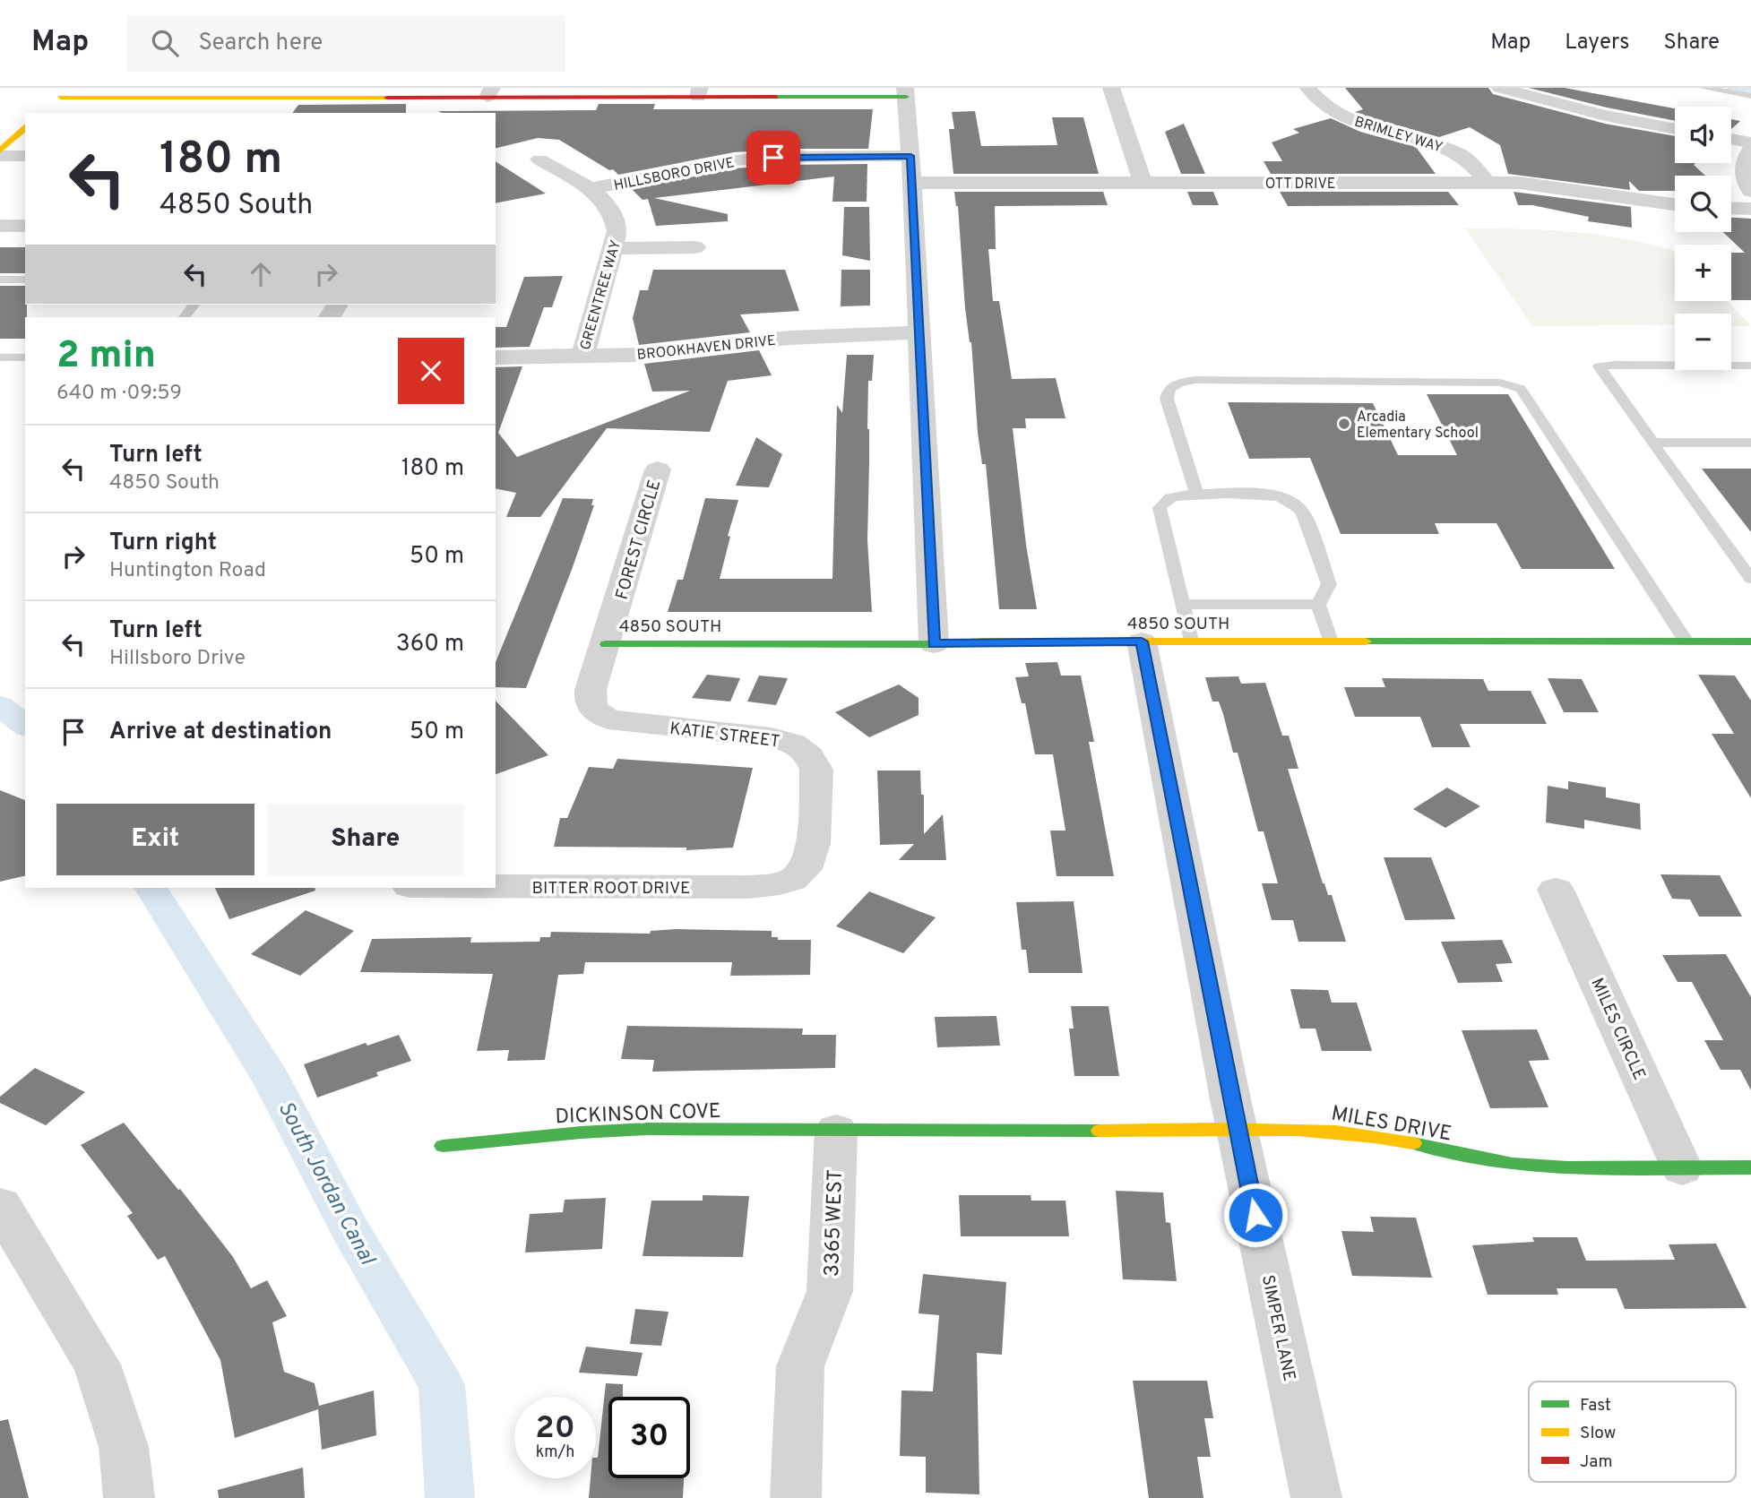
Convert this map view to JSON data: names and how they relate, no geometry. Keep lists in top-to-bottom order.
{
  "streets": {
    "street": [
      "BRIMLEY WAY",
      "HILLSBORO DRIVE",
      "OTT DRIVE",
      "GREENTREE WAY",
      "BROOKHAVEN DRIVE",
      "FOREST CIRCLE",
      "4850 SOUTH",
      "KATIE STREET",
      "BITTER ROOT DRIVE",
      "MILES CIRCLE",
      "DICKINSON COVE",
      "MILES DRIVE",
      "3365 WEST",
      "SIMPER LANE"
    ]
  },
  "crossings": [
    ["BRIMLEY WAY", "OTT DRIVE"],
    ["HILLSBORO DRIVE", "GREENTREE WAY"],
    ["GREENTREE WAY", "BROOKHAVEN DRIVE"],
    ["FOREST CIRCLE", "4850 SOUTH"],
    ["FOREST CIRCLE", "KATIE STREET"],
    ["4850 SOUTH", "KATIE STREET"],
    ["4850 SOUTH", "SIMPER LANE"],
    ["KATIE STREET", "BITTER ROOT DRIVE"],
    ["MILES CIRCLE", "MILES DRIVE"],
    ["DICKINSON COVE", "MILES DRIVE"],
    ["DICKINSON COVE", "3365 WEST"],
    ["MILES DRIVE", "3365 WEST"],
    ["MILES DRIVE", "SIMPER LANE"]
  ],
  "water": ["South Jordan Canal"],
  "places": ["Arcadia Elementary School"],
  "legend": ["Fast", "Slow", "Jam"],
  "page": {
    "header": "Map",
    "search": "Search here",
    "nav": ["Map", "Layers", "Share"],
    "map_buttons": ["+", "−"],
    "turn": ["180 m", "4850 South"],
    "heading": ["2 min", "640 m · 09:59"],
    "list": [
      {
        "name": "Turn left",
        "note": "4850 South",
        "value": "180 m"
      },
      {
        "name": "Turn right",
        "note": "Huntington Road",
        "value": "50 m"
      },
      {
        "name": "Turn left",
        "note": "Hillsboro Drive",
        "value": "360 m"
      },
      {
        "name": "Arrive at destination",
        "value": "50 m"
      }
    ],
    "buttons": ["Exit", "Share"],
    "speed": "20 km/h",
    "limit": "30"
  }
}
